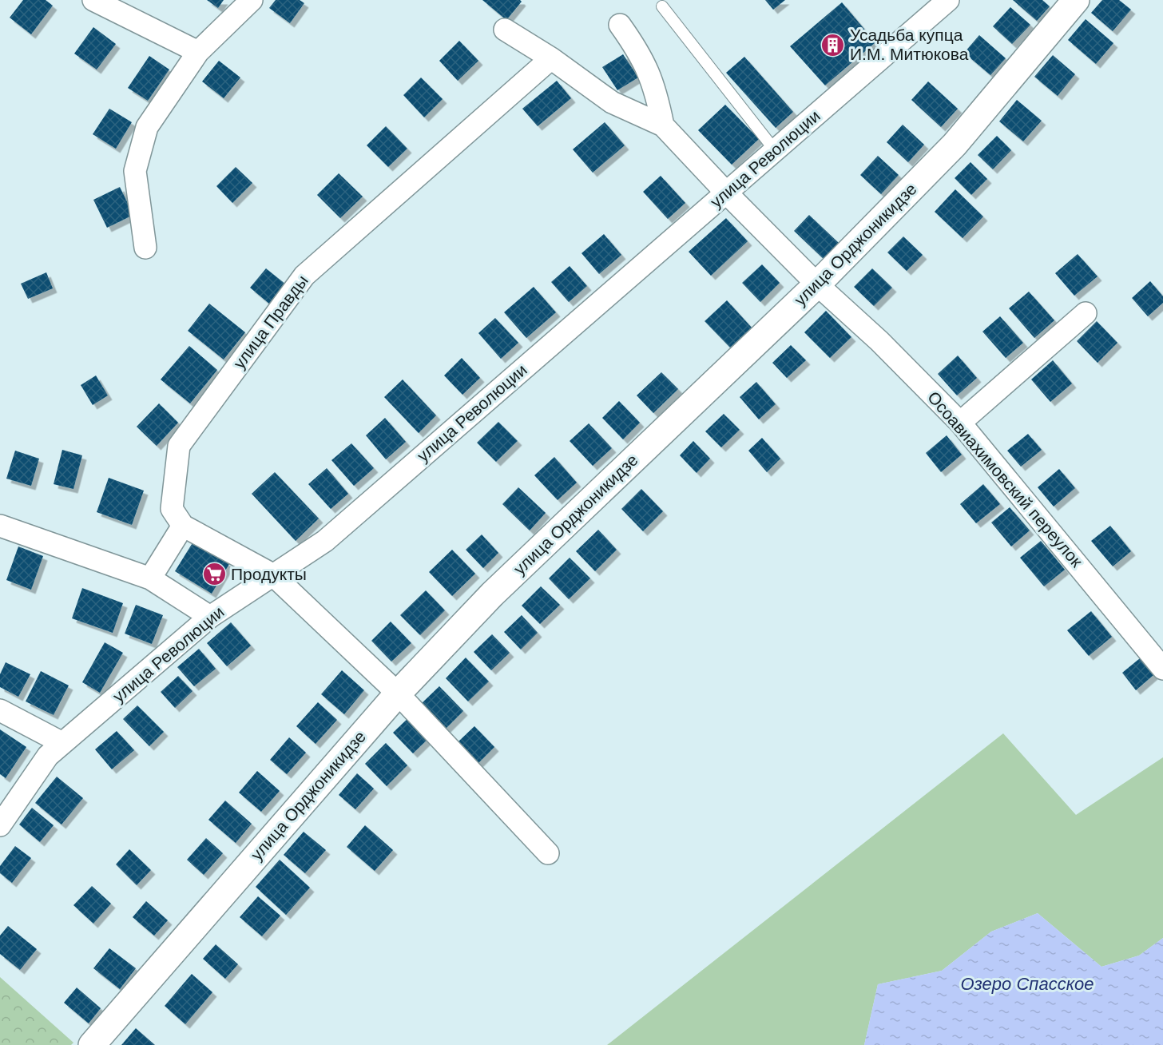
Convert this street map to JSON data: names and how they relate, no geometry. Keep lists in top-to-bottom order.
{
  "streets": {
    "street": [
      "улица Революции",
      "улица Орджоникидзе",
      "улица Правды",
      "Осоавиахимовский переулок"
    ]
  },
  "crossings": [
    ["улица Революции", "Осоавиахимовский переулок"],
    ["улица Орджоникидзе", "Осоавиахимовский переулок"],
    ["улица Правды", "Осоавиахимовский переулок"]
  ],
  "water": ["Озеро Спасское"],
  "places": {
    "building": ["Усадьба купца И.М. Митюкова"],
    "supermarket": ["Продукты"]
  }
}
